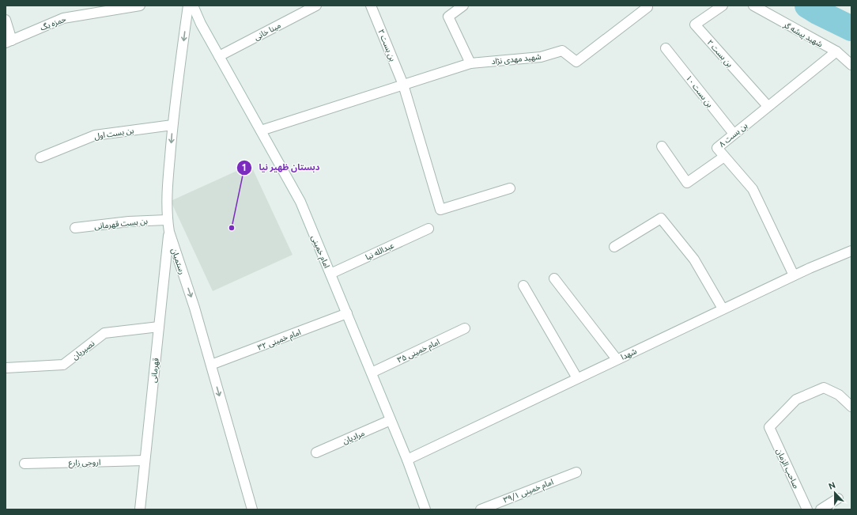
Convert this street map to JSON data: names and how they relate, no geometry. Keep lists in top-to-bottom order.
{
  "streets": {
    "street": [
      "حمزه بگ",
      "مینا خانی",
      "شهید پیشه گر",
      "بن بست ۲",
      "شهید مهدی نژاد",
      "بن بست ۱۰",
      "بن بست اول",
      "بن بست ۸",
      "بن بست قهرمانی",
      "عبدالله نیا",
      "امام خمینی",
      "رستمیان",
      "امام خمینی ۳۲",
      "نصیریان",
      "امام خمینی ۳۵",
      "شهدا",
      "قهرمانی",
      "مرادیان",
      "اروجی زارع",
      "صاحب الزمان",
      "امام خمینی ۳۹/۱"
    ]
  },
  "crossings": [
    ["مینا خانی", "امام خمینی"],
    ["شهید پیشه گر", "بن بست ۸"],
    ["بن بست ۲", "شهید مهدی نژاد"],
    ["بن بست ۲", "بن بست ۸"],
    ["شهید مهدی نژاد", "امام خمینی"],
    ["بن بست ۱۰", "بن بست ۸"],
    ["بن بست اول", "رستمیان"],
    ["بن بست ۸", "شهدا"],
    ["بن بست قهرمانی", "رستمیان"],
    ["عبدالله نیا", "امام خمینی"],
    ["امام خمینی", "امام خمینی ۳۲"],
    ["امام خمینی", "امام خمینی ۳۵"],
    ["امام خمینی", "شهدا"],
    ["امام خمینی", "مرادیان"],
    ["رستمیان", "امام خمینی ۳۲"],
    ["رستمیان", "قهرمانی"],
    ["نصیریان", "قهرمانی"],
    ["قهرمانی", "اروجی زارع"]
  ],
  "one_way": ["رستمیان"],
  "places": ["دبستان ظهیر نیا"],
  "north": "top"
}
